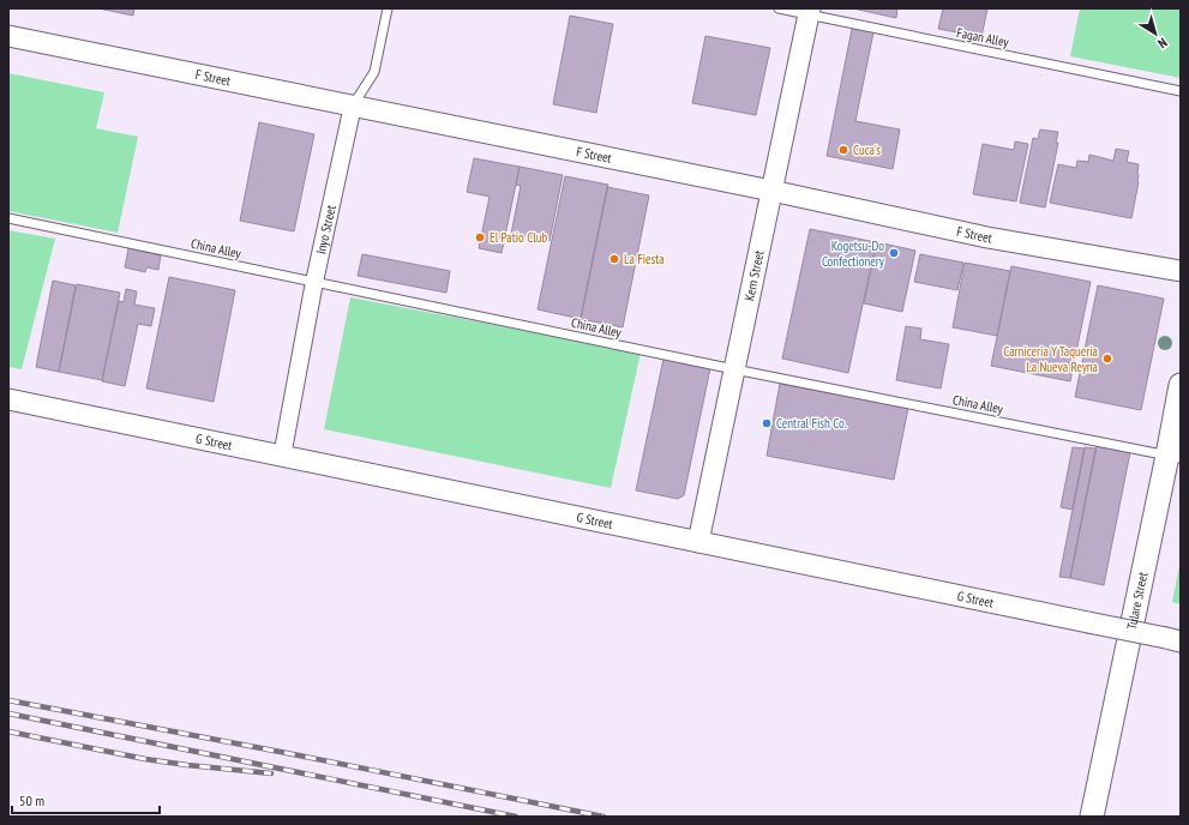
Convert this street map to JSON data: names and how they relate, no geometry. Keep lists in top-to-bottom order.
{
  "streets": {
    "main road": ["Tulare Street"],
    "street": [
      "F Street",
      "Inyo Street",
      "Kern Street",
      "G Street"
    ],
    "lane": ["Fagan Alley", "China Alley"]
  },
  "crossings": [
    ["Fagan Alley", "Kern Street"],
    ["F Street", "Inyo Street"],
    ["F Street", "Kern Street"],
    ["Inyo Street", "China Alley"],
    ["Inyo Street", "G Street"],
    ["China Alley", "Kern Street"],
    ["China Alley", "Tulare Street"],
    ["Kern Street", "G Street"]
  ],
  "places": [
    "Cuca's",
    "El Patio Club",
    "Kogetsu-Do Confectionery",
    "La Fiesta",
    "Carniceria Y Taqueria La Nueva Reyna",
    "Central Fish Co."
  ],
  "scale_bar": "50 m",
  "north": "bottom right"
}
